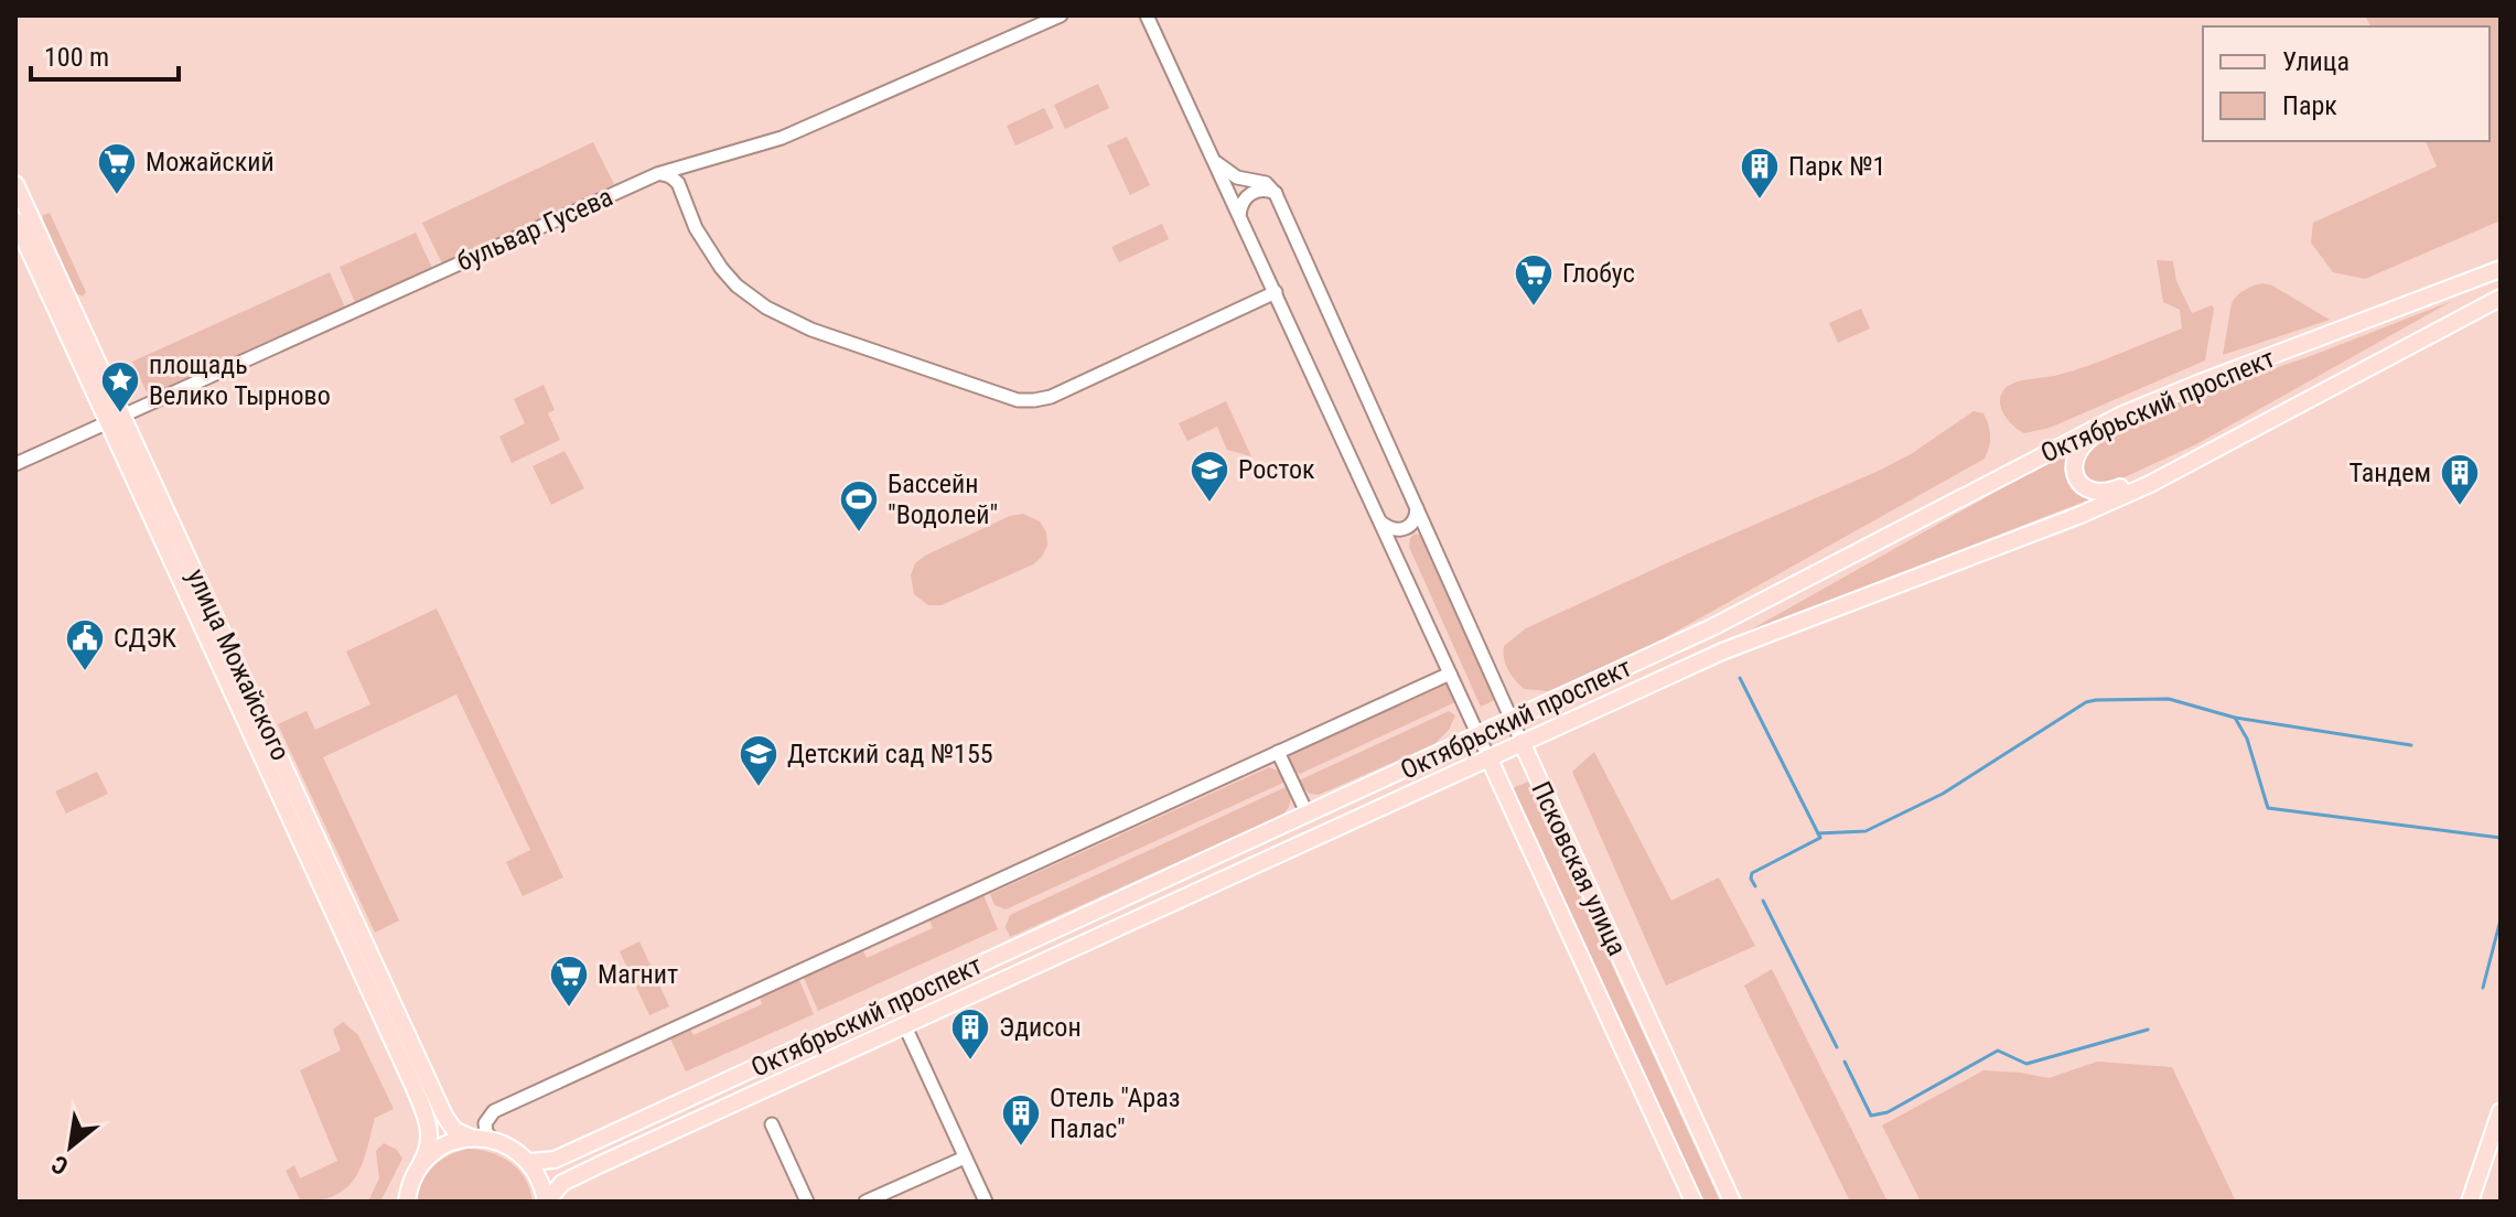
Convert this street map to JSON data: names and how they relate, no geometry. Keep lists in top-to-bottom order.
{
  "streets": {
    "main road": ["Октябрьский проспект", "улица Можайского", "Псковская улица"],
    "street": ["бульвар Гусева"]
  },
  "crossings": [
    ["бульвар Гусева", "улица Можайского"],
    ["Октябрьский проспект", "Псковская улица"]
  ],
  "places": {
    "supermarket": ["Можайский", "Глобус", "Магнит"],
    "building": [
      "Парк №1",
      "Тандем",
      "Эдисон",
      "Отель \"Араз Палас\""
    ],
    "place": ["площадь Велико Тырново"],
    "school or university": ["Росток", "Детский сад №155"],
    "sports": ["Бассейн \"Водолей\""],
    "public building": ["СДЭК"]
  },
  "legend": ["Улица", "Парк"],
  "scale_bar": "100 m",
  "north": "bottom left"
}
